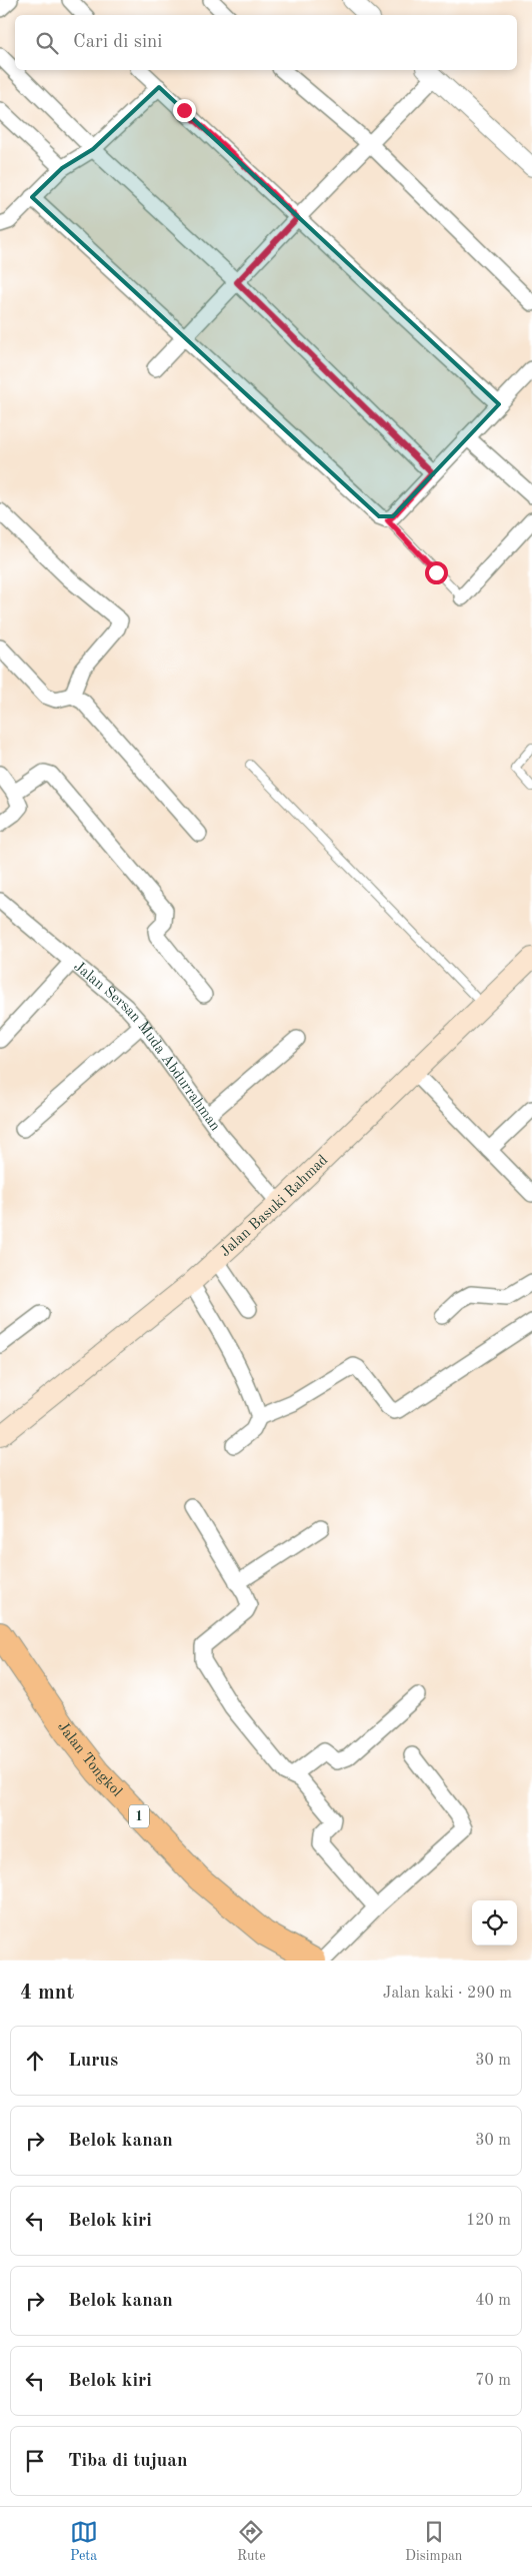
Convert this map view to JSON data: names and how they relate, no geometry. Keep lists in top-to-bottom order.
{
  "streets": {
    "highway": ["Jalan Tongkol", "1"],
    "main road": ["Jalan Basuki Rahmad"],
    "street": ["Jalan Sersan Muda Abdurrahman"]
  },
  "crossings": [
    ["Jalan Sersan Muda Abdurrahman", "Jalan Basuki Rahmad"]
  ],
  "page": {
    "search": "Cari di sini",
    "heading": ["4 mnt", "Jalan kaki · 290 m"],
    "list": [
      ["Lurus", "30 m"],
      ["Belok kanan", "30 m"],
      ["Belok kiri", "120 m"],
      ["Belok kanan", "40 m"],
      ["Belok kiri", "70 m"],
      "Tiba di tujuan"
    ],
    "nav": ["Peta", "Rute", "Disimpan"]
  }
}
